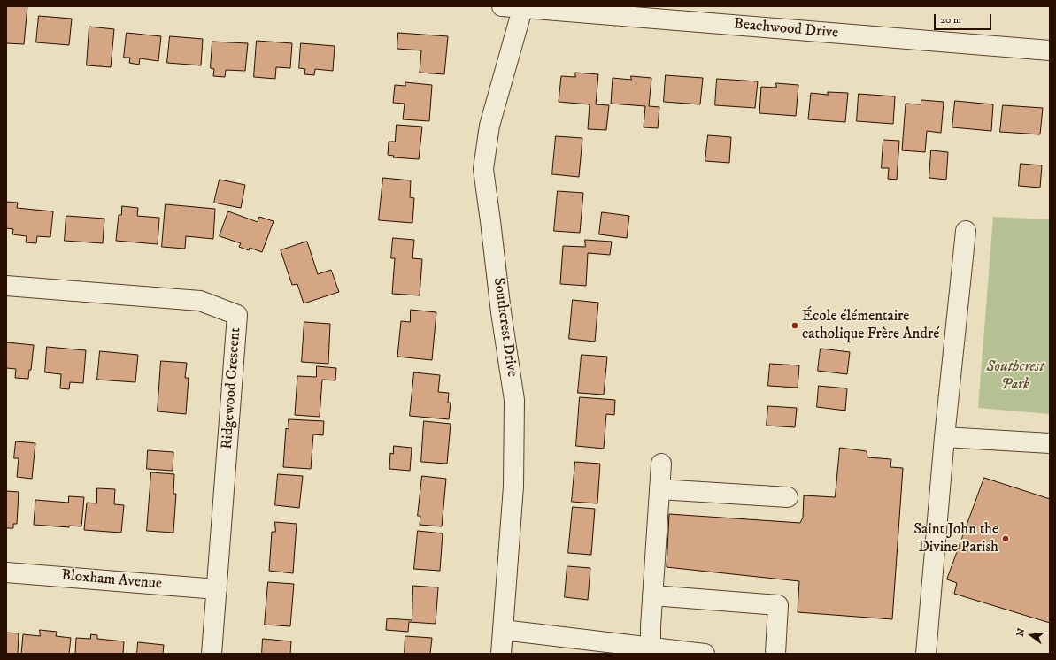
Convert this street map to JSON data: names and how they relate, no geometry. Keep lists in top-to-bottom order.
{
  "streets": {
    "street": [
      "Beachwood Drive",
      "Southcrest Drive",
      "Ridgewood Crescent",
      "Bloxham Avenue"
    ]
  },
  "crossings": [
    ["Beachwood Drive", "Southcrest Drive"],
    ["Ridgewood Crescent", "Bloxham Avenue"]
  ],
  "parks": ["Southcrest Park"],
  "places": ["École élémentaire catholique Frère André", "Saint John the Divine Parish"],
  "scale_bar": "20 m",
  "north": "left"
}
